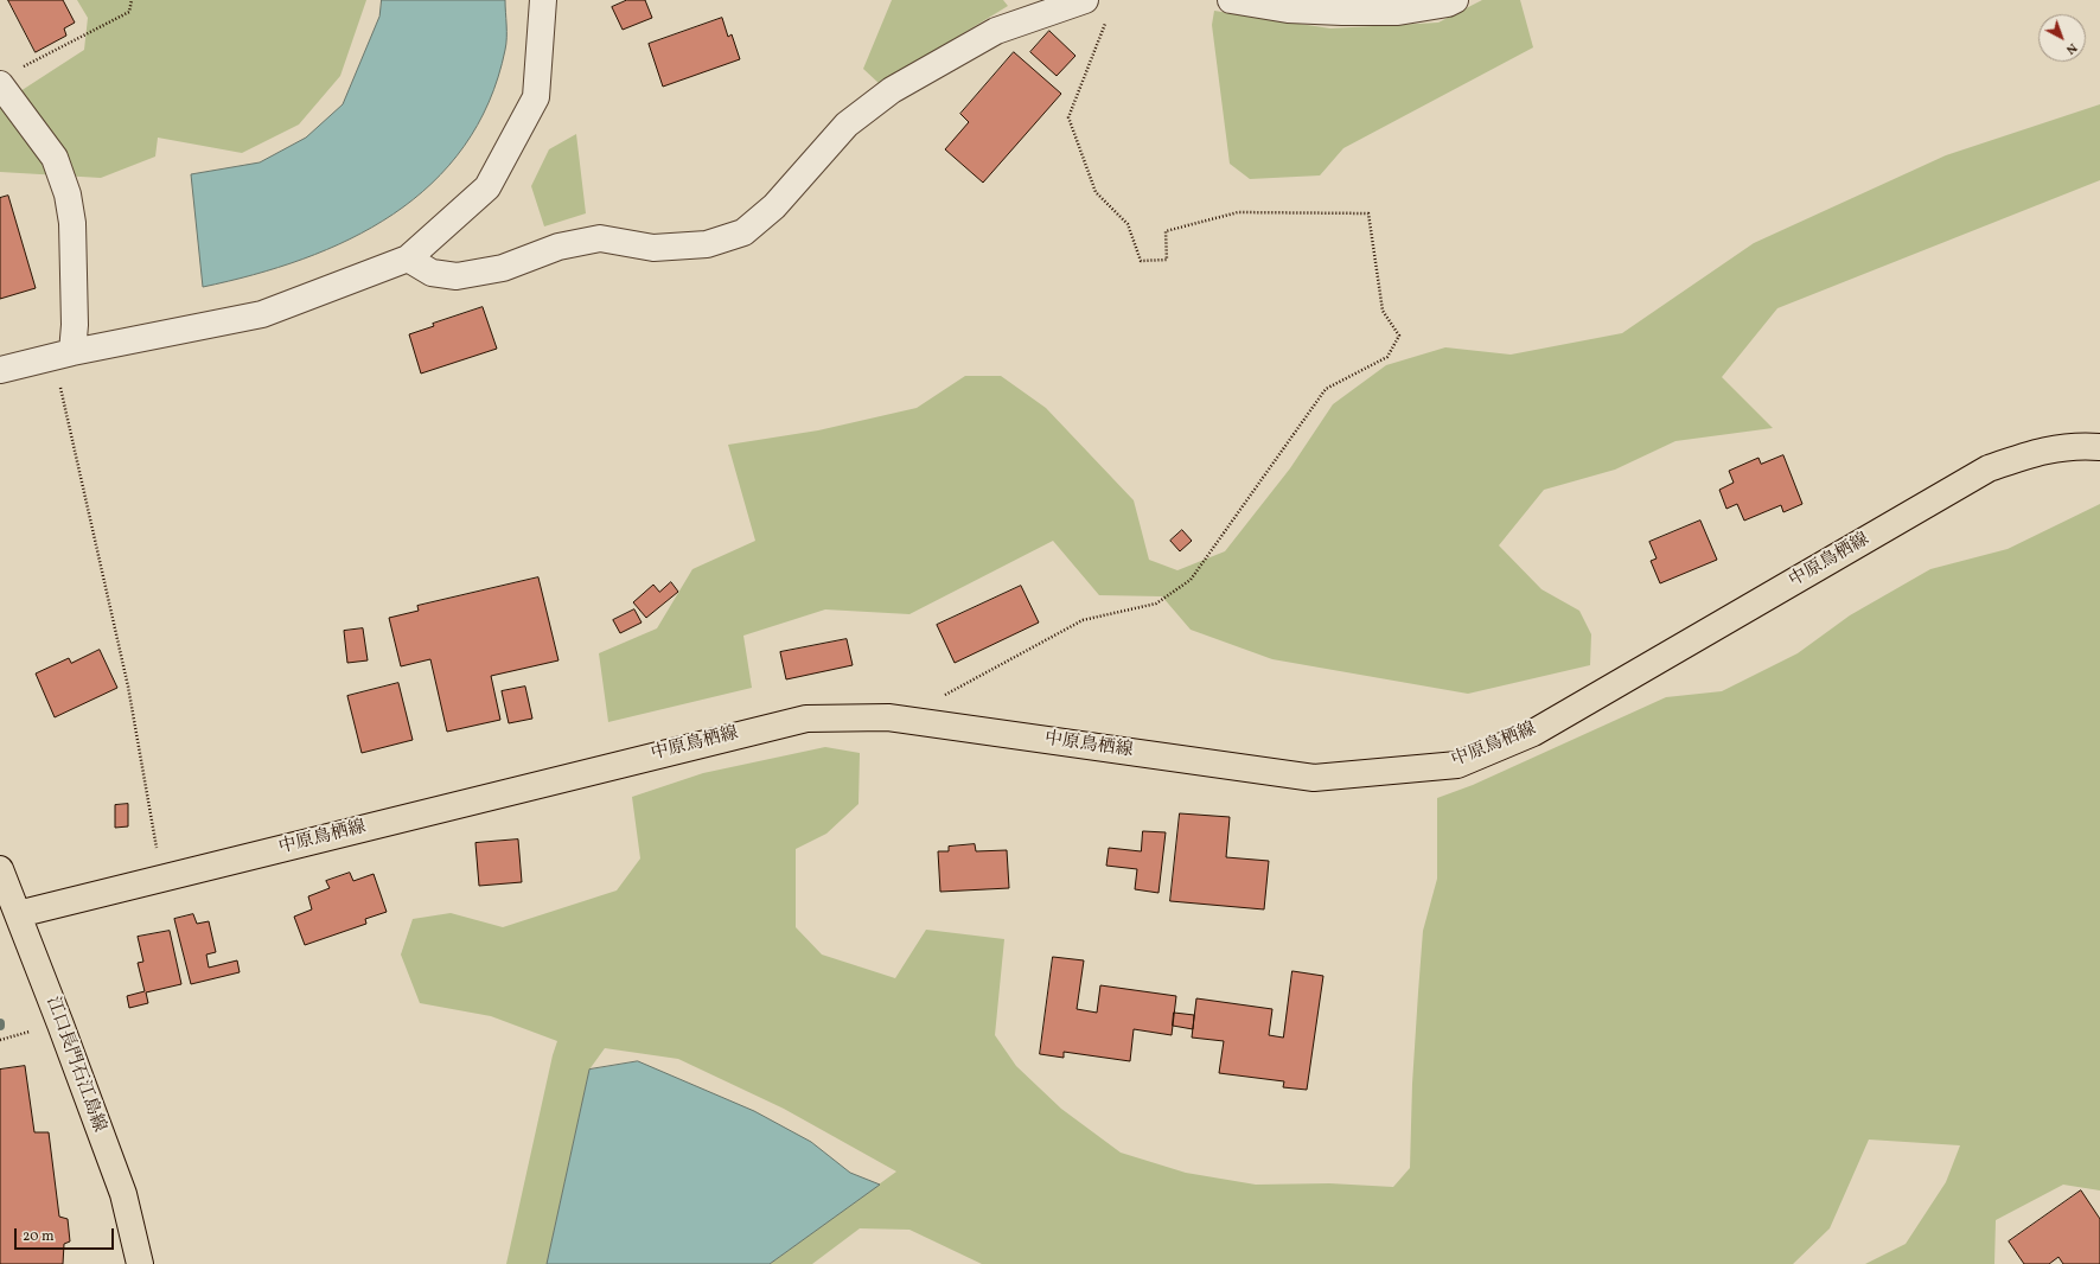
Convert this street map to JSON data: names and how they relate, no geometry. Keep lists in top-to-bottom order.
{
  "streets": {
    "main road": ["中原鳥栖線", "江口長門石江島線"]
  },
  "crossings": [
    ["中原鳥栖線", "江口長門石江島線"]
  ],
  "scale_bar": "20 m",
  "north": "bottom right"
}
